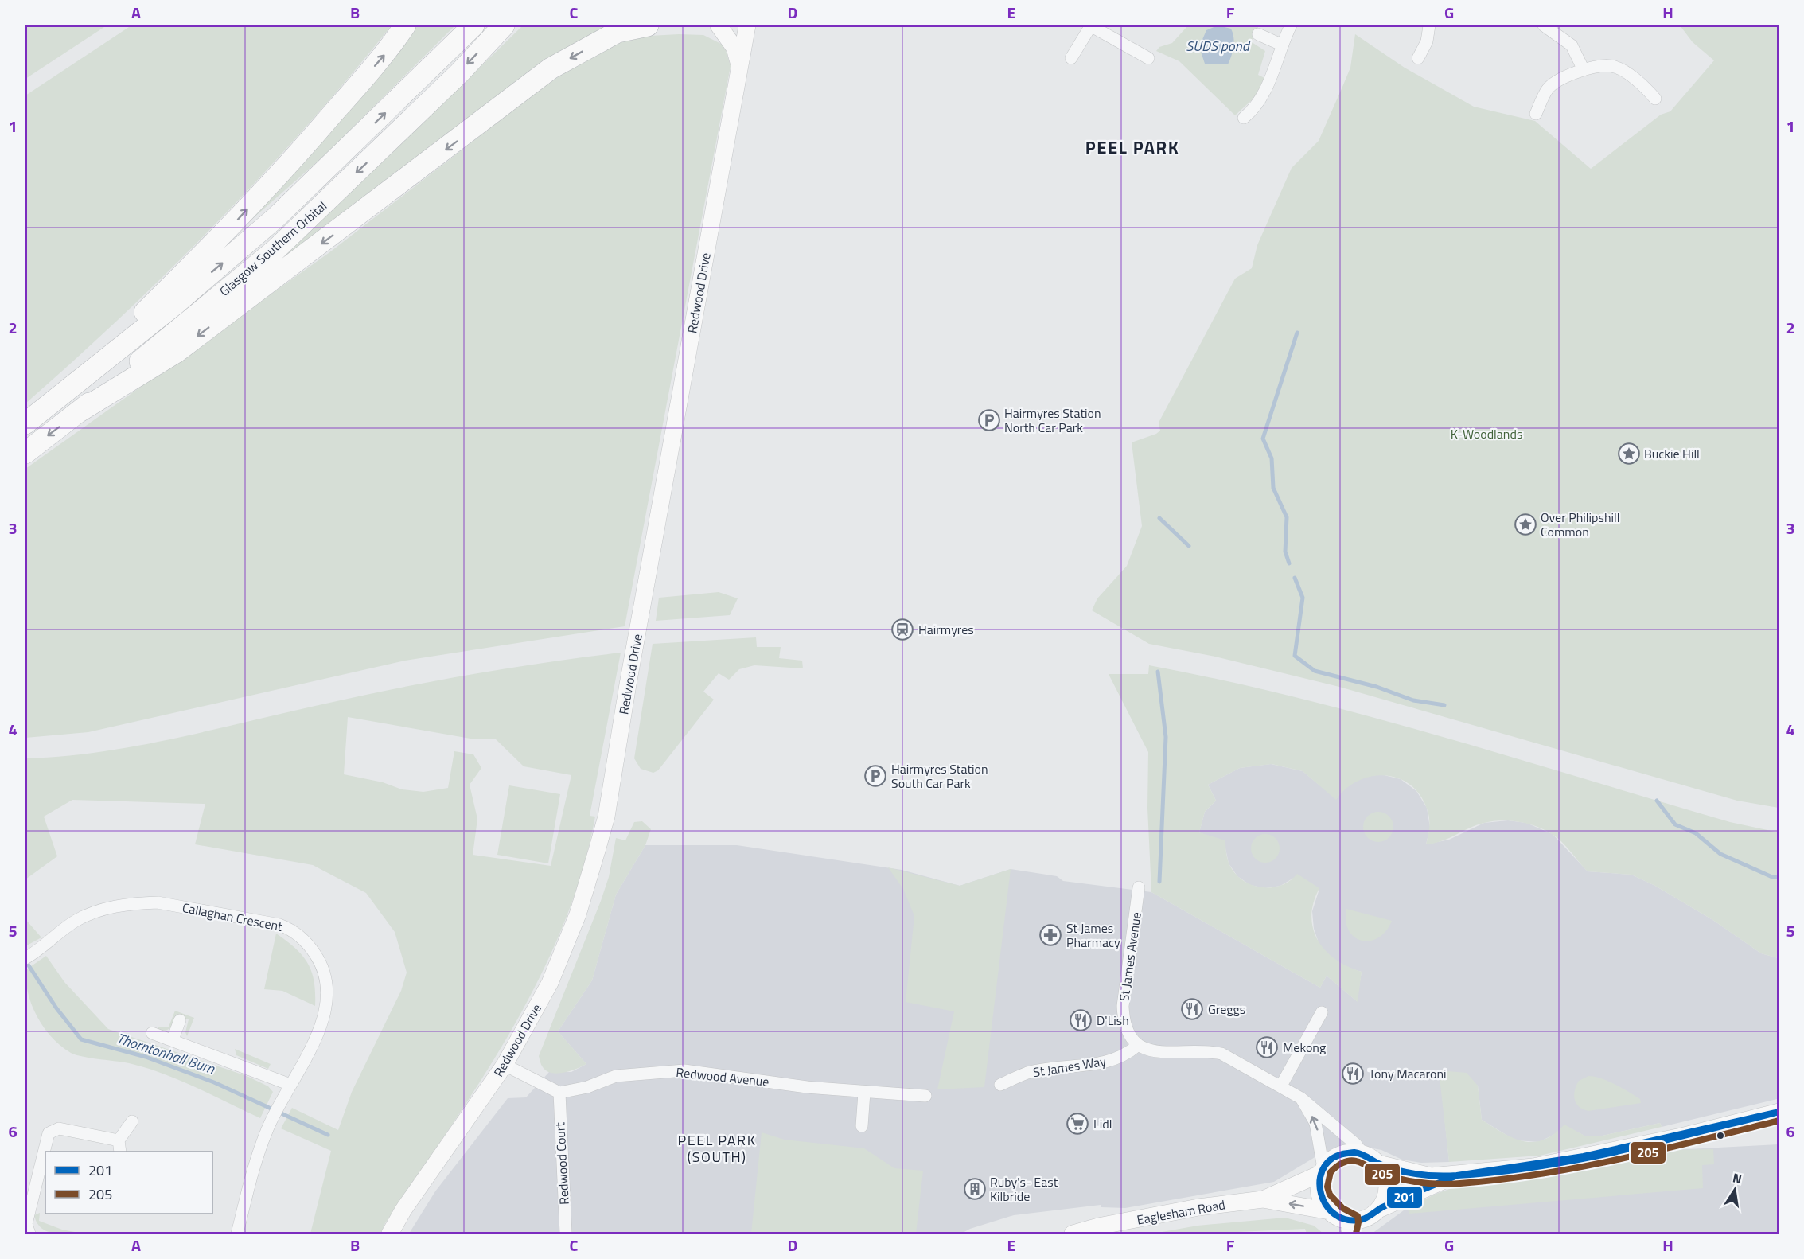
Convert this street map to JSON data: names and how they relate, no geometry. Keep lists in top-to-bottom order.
{
  "streets": {
    "highway": ["Glasgow Southern Orbital"],
    "street": [
      "Redwood Drive",
      "Callaghan Crescent",
      "St James Avenue",
      "St James Way",
      "Redwood Avenue",
      "Redwood Court",
      "Eaglesham Road"
    ]
  },
  "crossings": [
    ["St James Avenue", "St James Way"],
    ["Redwood Avenue", "Redwood Court"]
  ],
  "districts": ["PEEL PARK", "PEEL PARK (SOUTH)"],
  "water": ["SUDS pond", "Thorntonhall Burn"],
  "parks": ["K-Woodlands"],
  "places": {
    "parking": ["Hairmyres Station North Car Park", "Hairmyres Station South Car Park"],
    "place": ["Buckie Hill", "Over Philipshill Common"],
    "station": ["Hairmyres"],
    "pharmacy": ["St James Pharmacy"],
    "restaurant": [
      "Greggs",
      "D'Lish",
      "Mekong",
      "Tony Macaroni"
    ],
    "supermarket": ["Lidl"],
    "building": ["Ruby's- East Kilbride"]
  },
  "lines": ["transit line 201", "transit line 205"],
  "legend": ["201", "205"],
  "north": "top",
  "grid": {
    "columns": [
      "A",
      "B",
      "C",
      "D",
      "E",
      "F",
      "G",
      "H"
    ],
    "rows": [
      "1",
      "2",
      "3",
      "4",
      "5",
      "6"
    ]
  }
}
